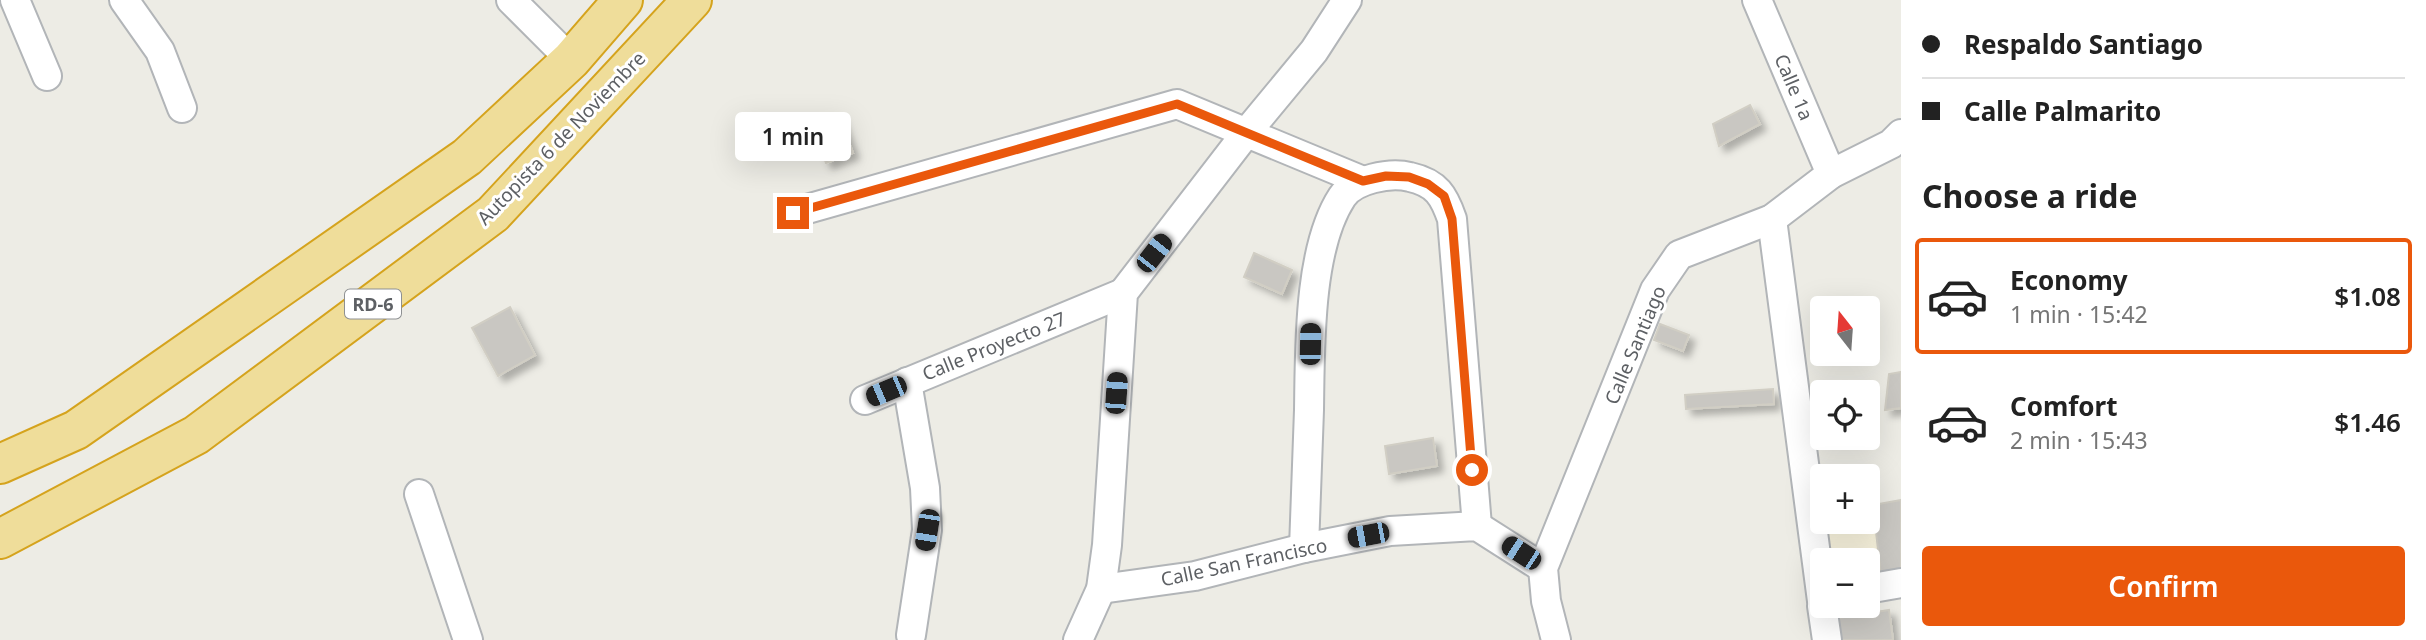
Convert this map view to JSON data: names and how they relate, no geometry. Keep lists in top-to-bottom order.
{
  "streets": {
    "highway": ["Autopista 6 de Noviembre", "RD-6"],
    "street": [
      "Calle 1a",
      "Calle Santiago",
      "Calle Proyecto 27",
      "Calle San Francisco"
    ]
  },
  "crossings": [
    ["Calle 1a", "Calle Santiago"]
  ],
  "north": "top",
  "page": {
    "banner": ["Respaldo Santiago", "Calle Palmarito"],
    "bubble": "1 min",
    "heading": "Choose a ride",
    "list": [
      {
        "name": "Economy",
        "note": "1 min · 15:42",
        "value": "$1.08"
      },
      {
        "name": "Comfort",
        "note": "2 min · 15:43",
        "value": "$1.46"
      }
    ],
    "map_buttons": ["+", "−"],
    "buttons": "Confirm"
  }
}
